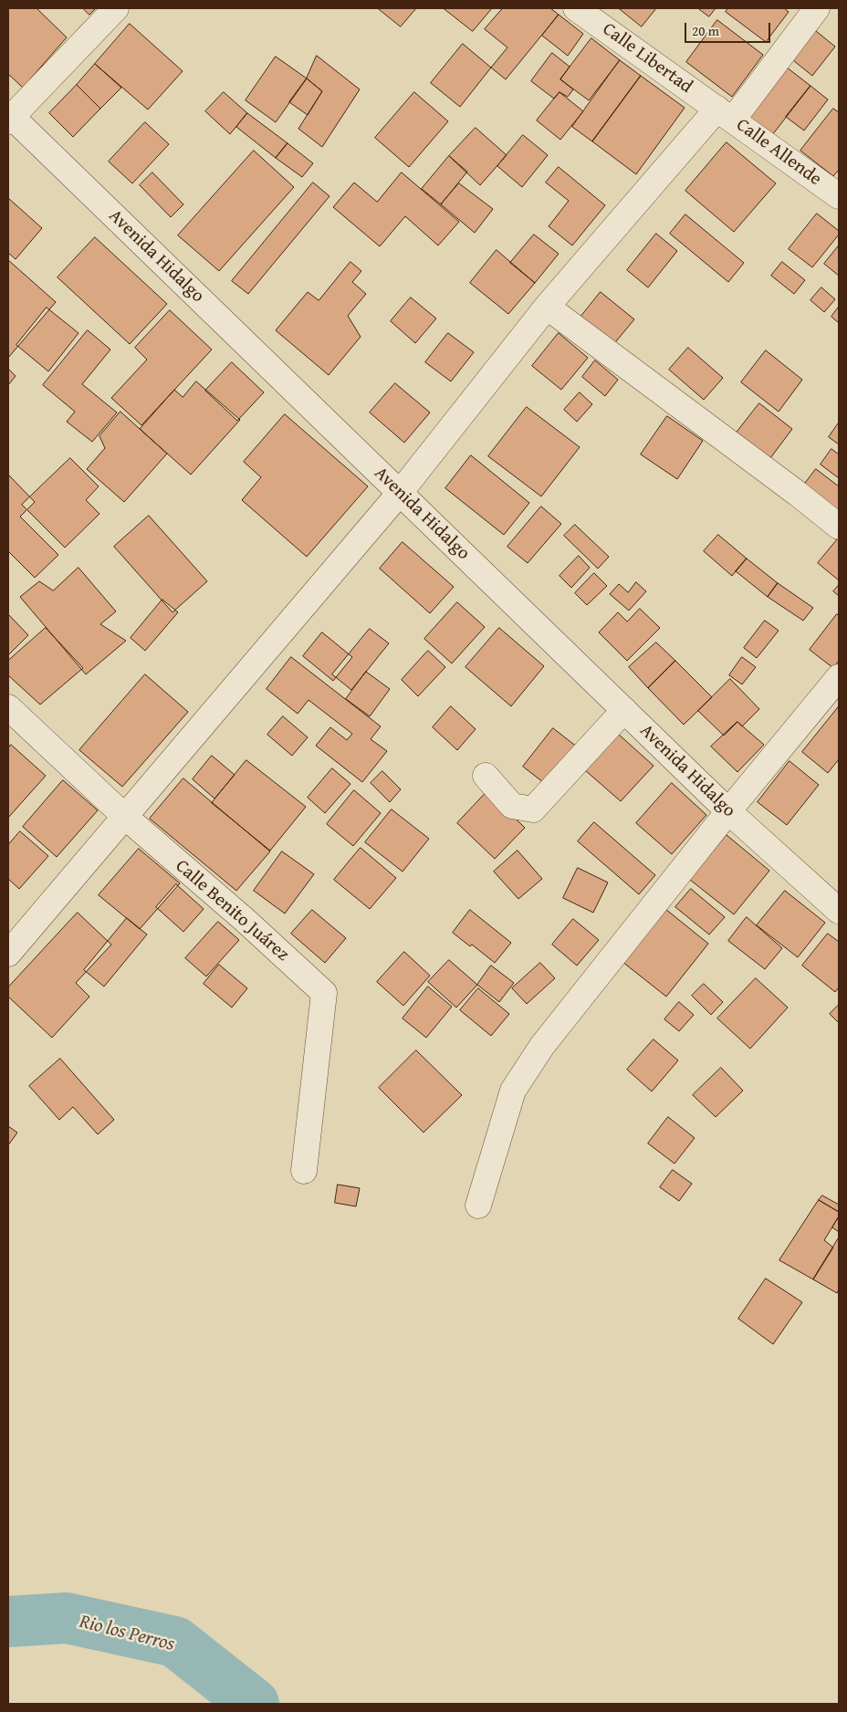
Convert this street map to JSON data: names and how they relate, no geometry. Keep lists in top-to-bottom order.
{
  "streets": {
    "street": [
      "Calle Libertad",
      "Calle Allende",
      "Avenida Hidalgo",
      "Calle Benito Juárez"
    ]
  },
  "crossings": [
    ["Calle Libertad", "Calle Allende"]
  ],
  "water": ["Rio los Perros"],
  "scale_bar": "20 m"
}
